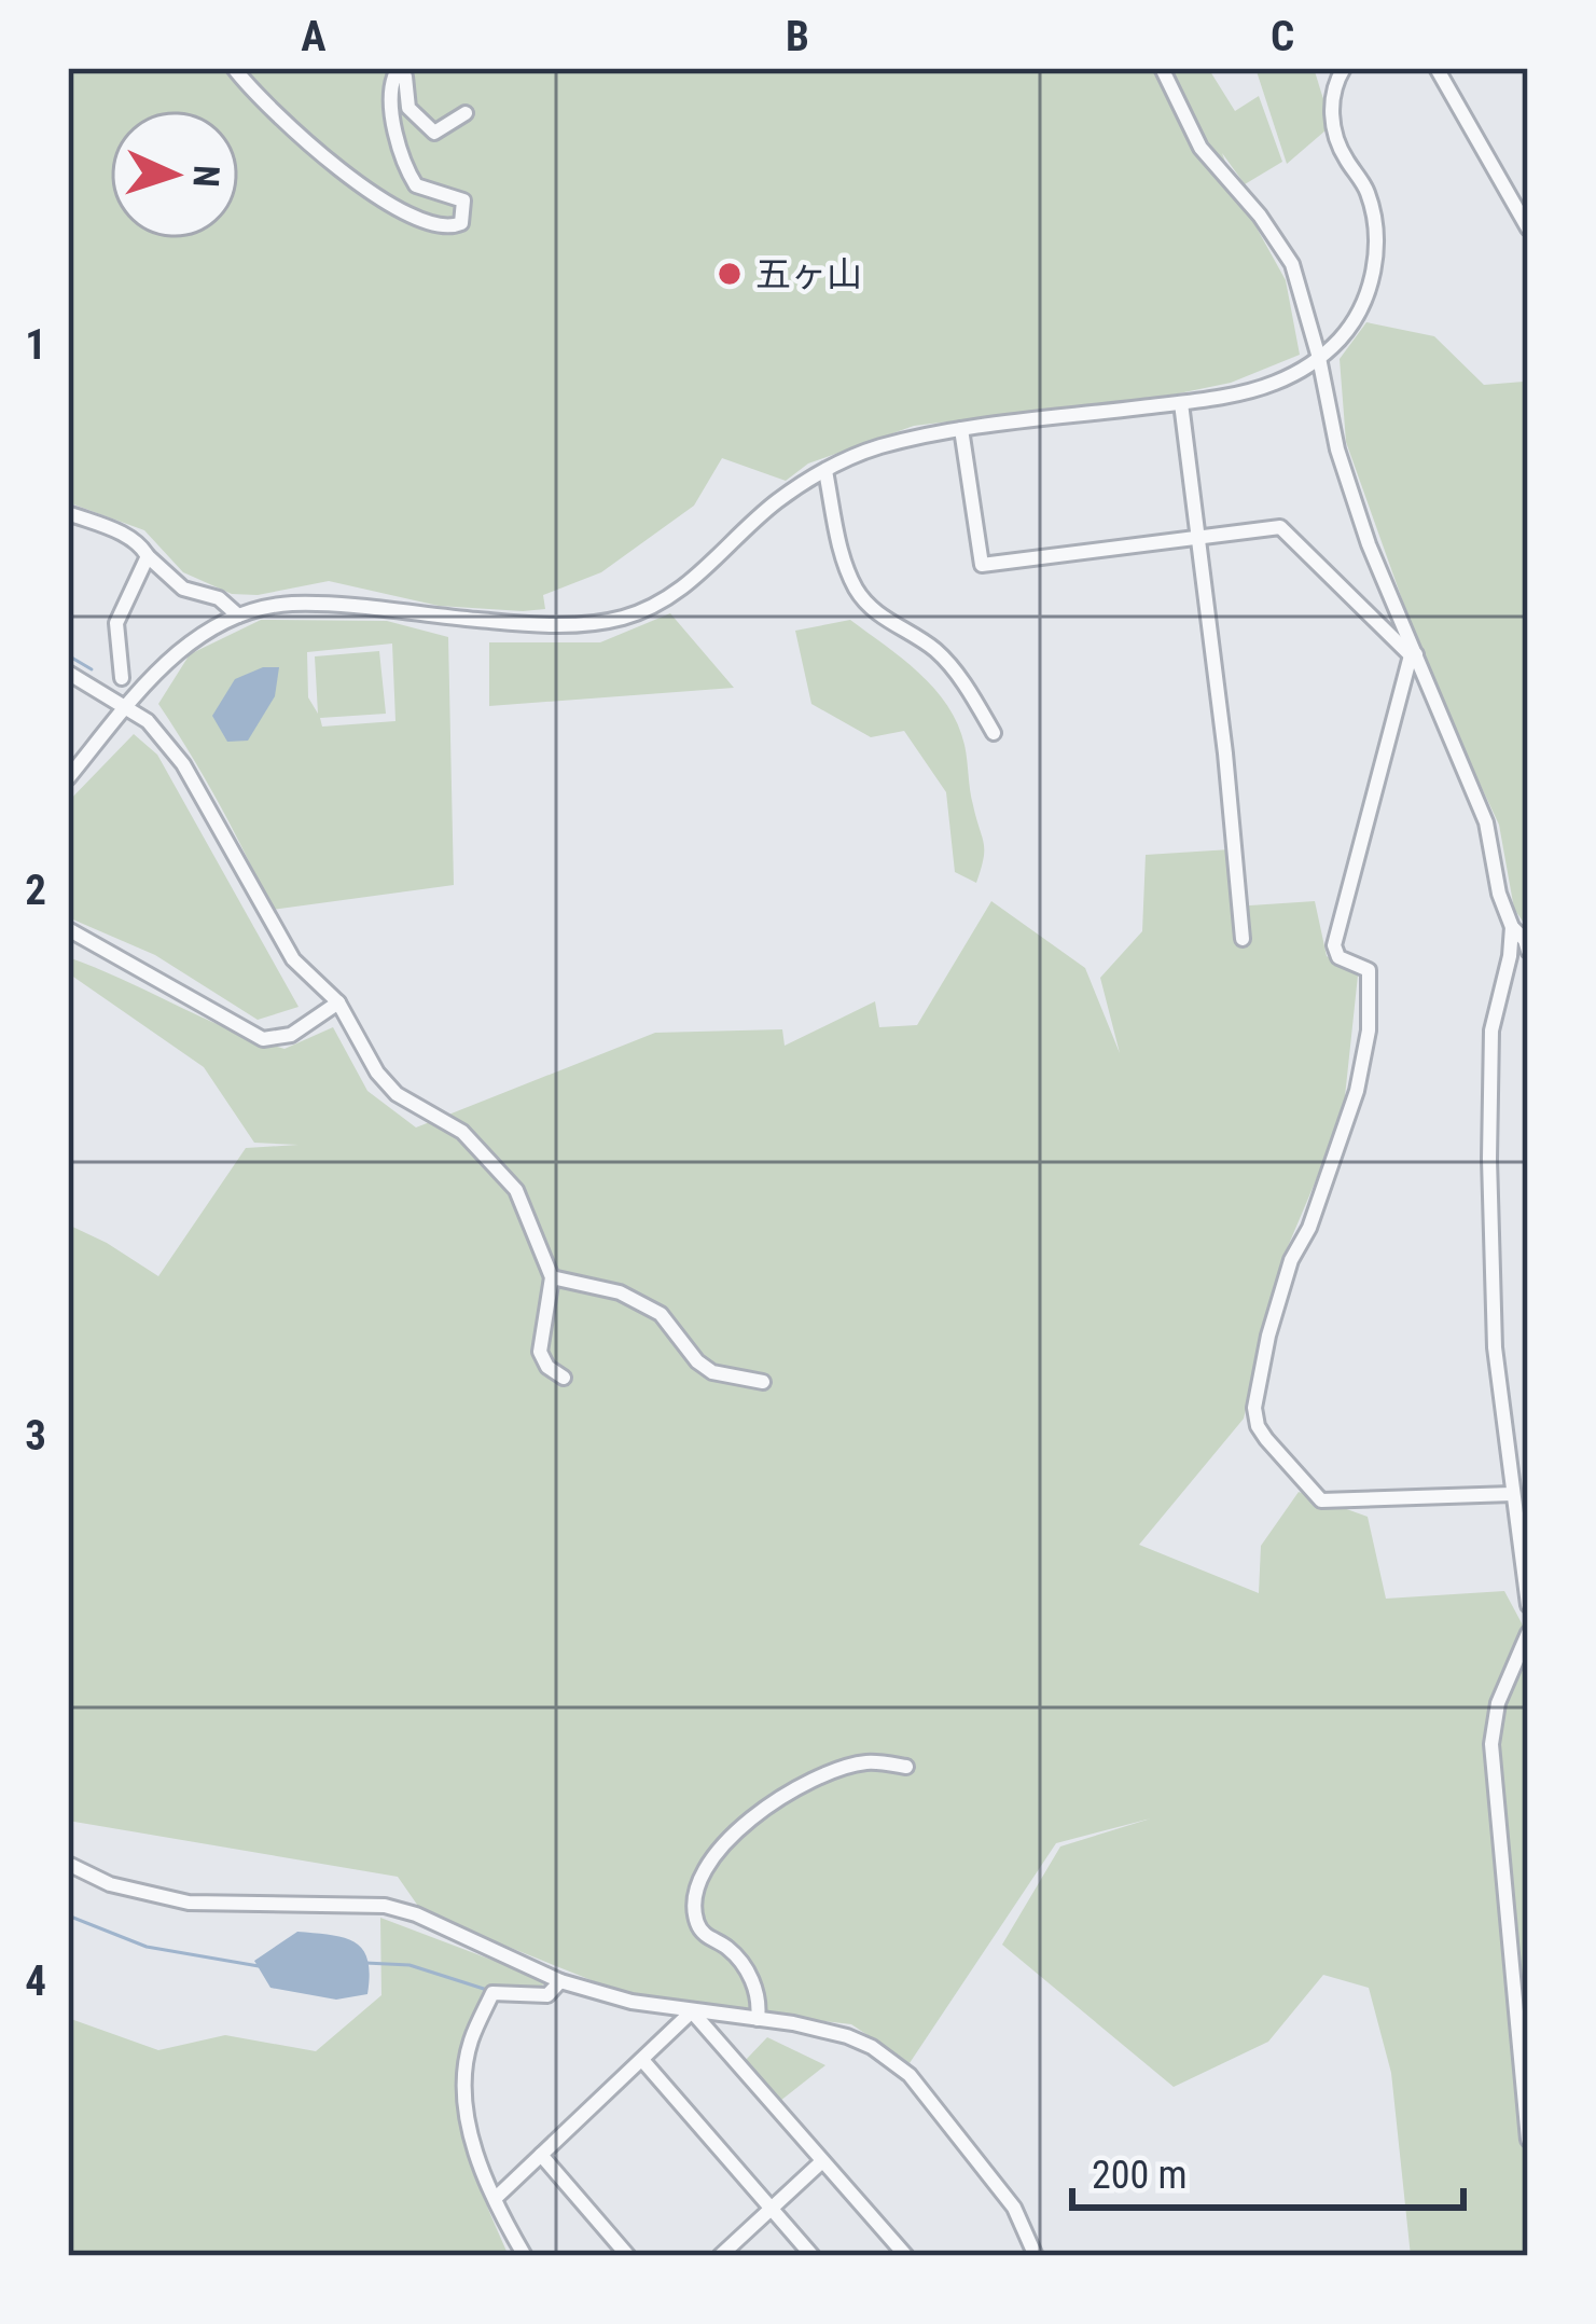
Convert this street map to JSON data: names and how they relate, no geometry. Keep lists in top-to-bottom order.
{
  "places": ["五ヶ山"],
  "scale_bar": "200 m",
  "north": "right",
  "grid": {
    "columns": ["A", "B", "C"],
    "rows": [
      "1",
      "2",
      "3",
      "4"
    ]
  }
}
